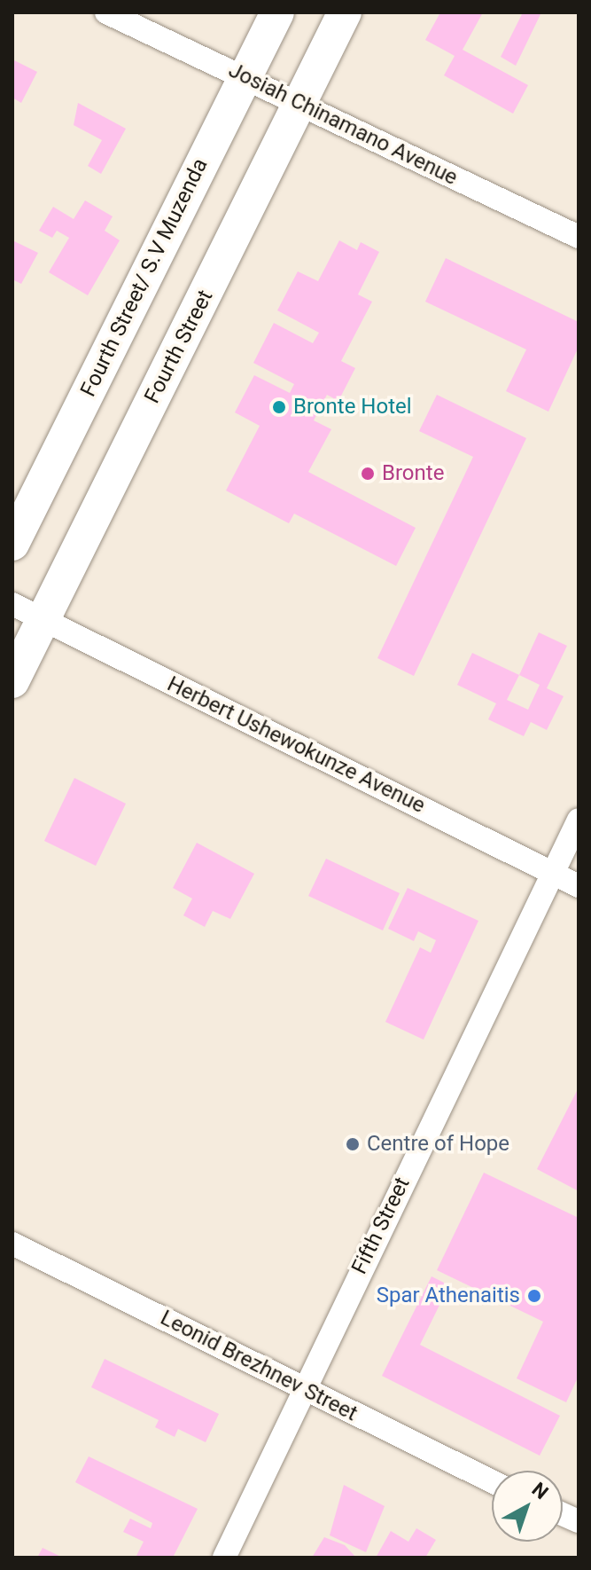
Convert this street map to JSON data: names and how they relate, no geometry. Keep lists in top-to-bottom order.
{
  "streets": {
    "main road": ["Fourth Street/ S.V Muzenda", "Fourth Street"],
    "street": [
      "Josiah Chinamano Avenue",
      "Herbert Ushewokunze Avenue",
      "Fifth Street",
      "Leonid Brezhnev Street"
    ]
  },
  "crossings": [
    ["Josiah Chinamano Avenue", "Fourth Street/ S.V Muzenda"],
    ["Josiah Chinamano Avenue", "Fourth Street"],
    ["Fourth Street", "Herbert Ushewokunze Avenue"],
    ["Herbert Ushewokunze Avenue", "Fifth Street"],
    ["Fifth Street", "Leonid Brezhnev Street"]
  ],
  "places": [
    "Bronte Hotel",
    "Bronte",
    "Centre of Hope",
    "Spar Athenaitis"
  ],
  "north": "top right"
}
